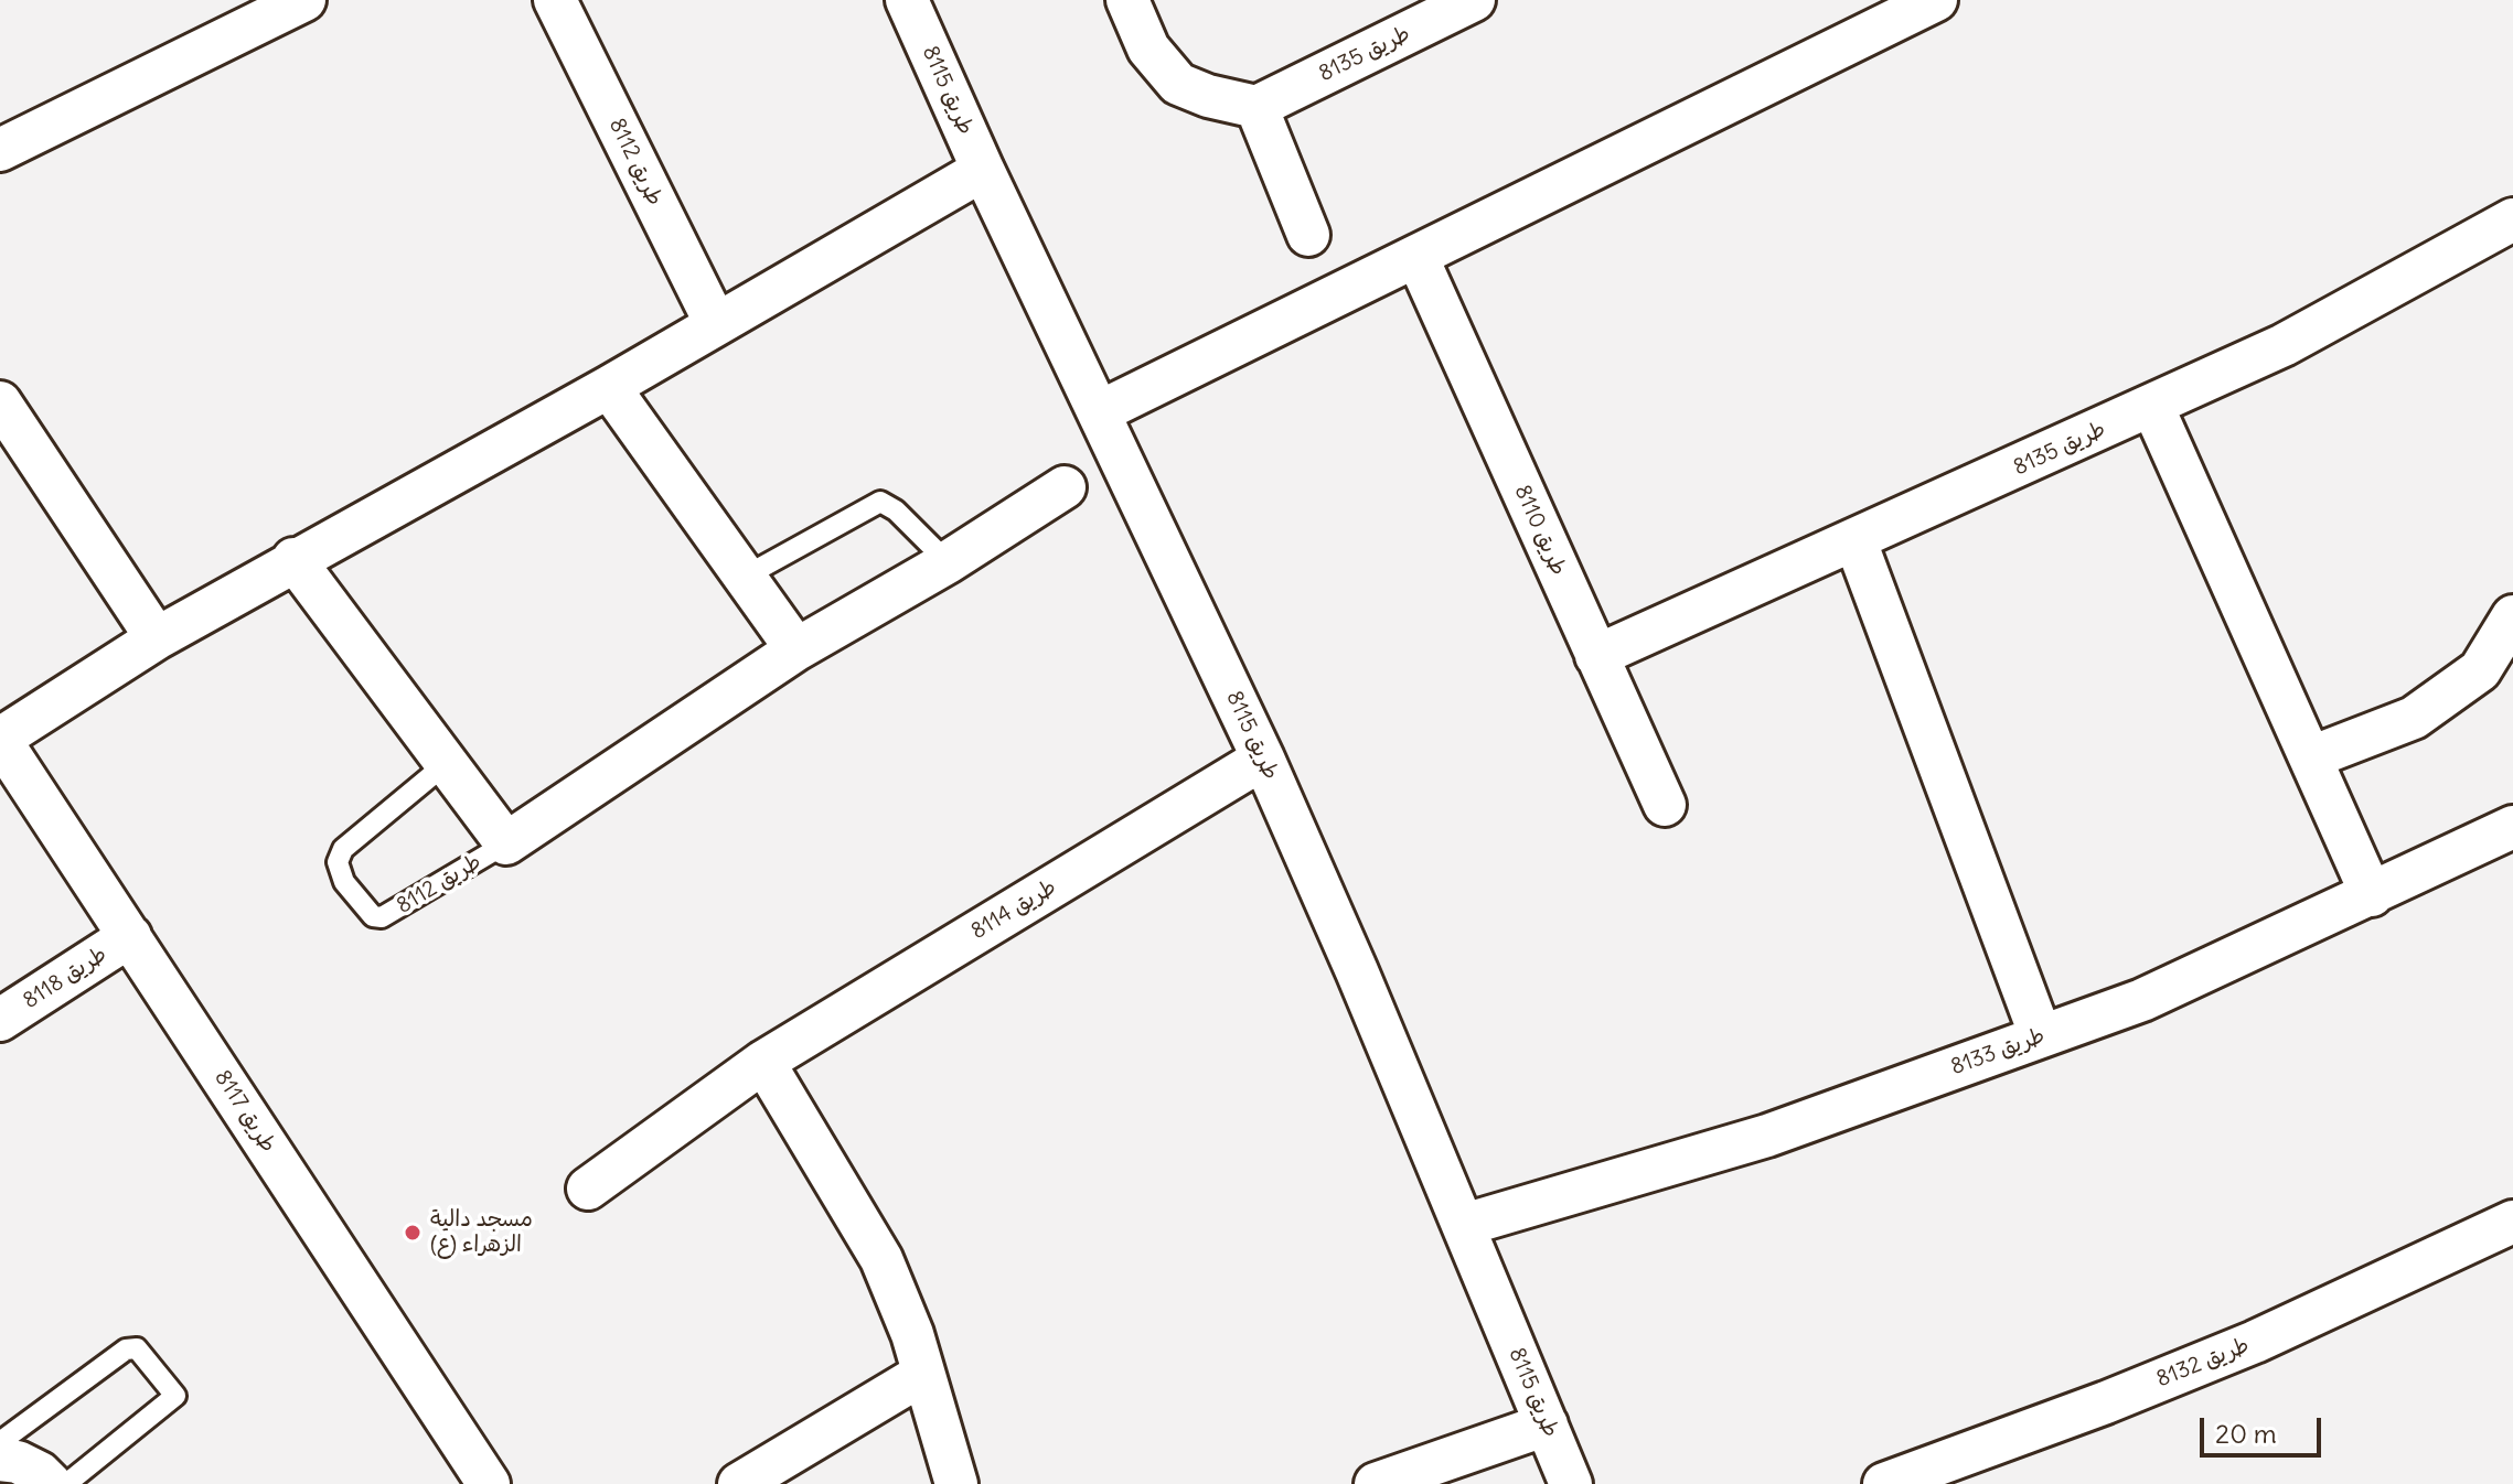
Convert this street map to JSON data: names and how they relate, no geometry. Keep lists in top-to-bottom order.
{
  "streets": {
    "street": [
      "طريق 8135",
      "طريق 8115",
      "طريق 8112",
      "طريق 8110",
      "طريق 8114",
      "طريق 8118",
      "طريق 8133",
      "طريق 8117",
      "طريق 8132"
    ]
  },
  "crossings": [
    ["طريق 8135", "طريق 8110"],
    ["طريق 8115", "طريق 8114"],
    ["طريق 8115", "طريق 8133"],
    ["طريق 8118", "طريق 8117"]
  ],
  "places": ["مسجد دالية الزهراء (ع)"],
  "scale_bar": "20 m"
}
